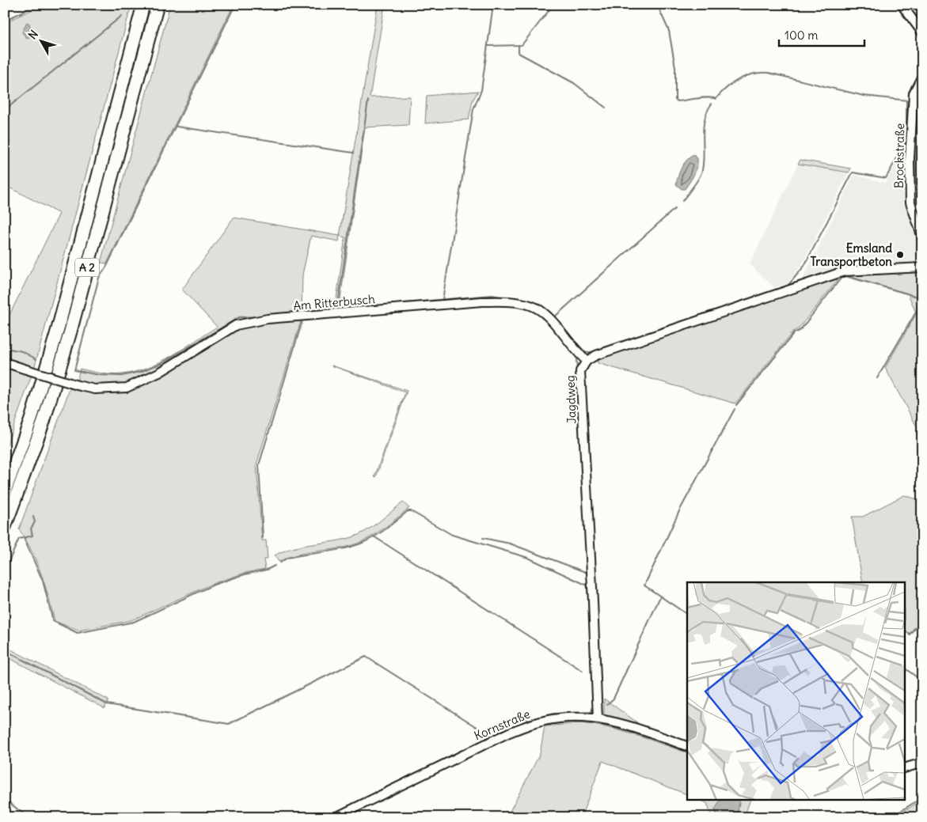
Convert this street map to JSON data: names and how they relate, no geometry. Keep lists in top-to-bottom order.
{
  "streets": {
    "highway": ["A 2"],
    "street": [
      "Brockstraße",
      "Am Ritterbusch",
      "Jagdweg",
      "Kornstraße"
    ]
  },
  "crossings": [
    ["Am Ritterbusch", "Jagdweg"],
    ["Jagdweg", "Kornstraße"]
  ],
  "places": ["Emsland Transportbeton"],
  "scale_bar": "100 m",
  "north": "top left"
}
